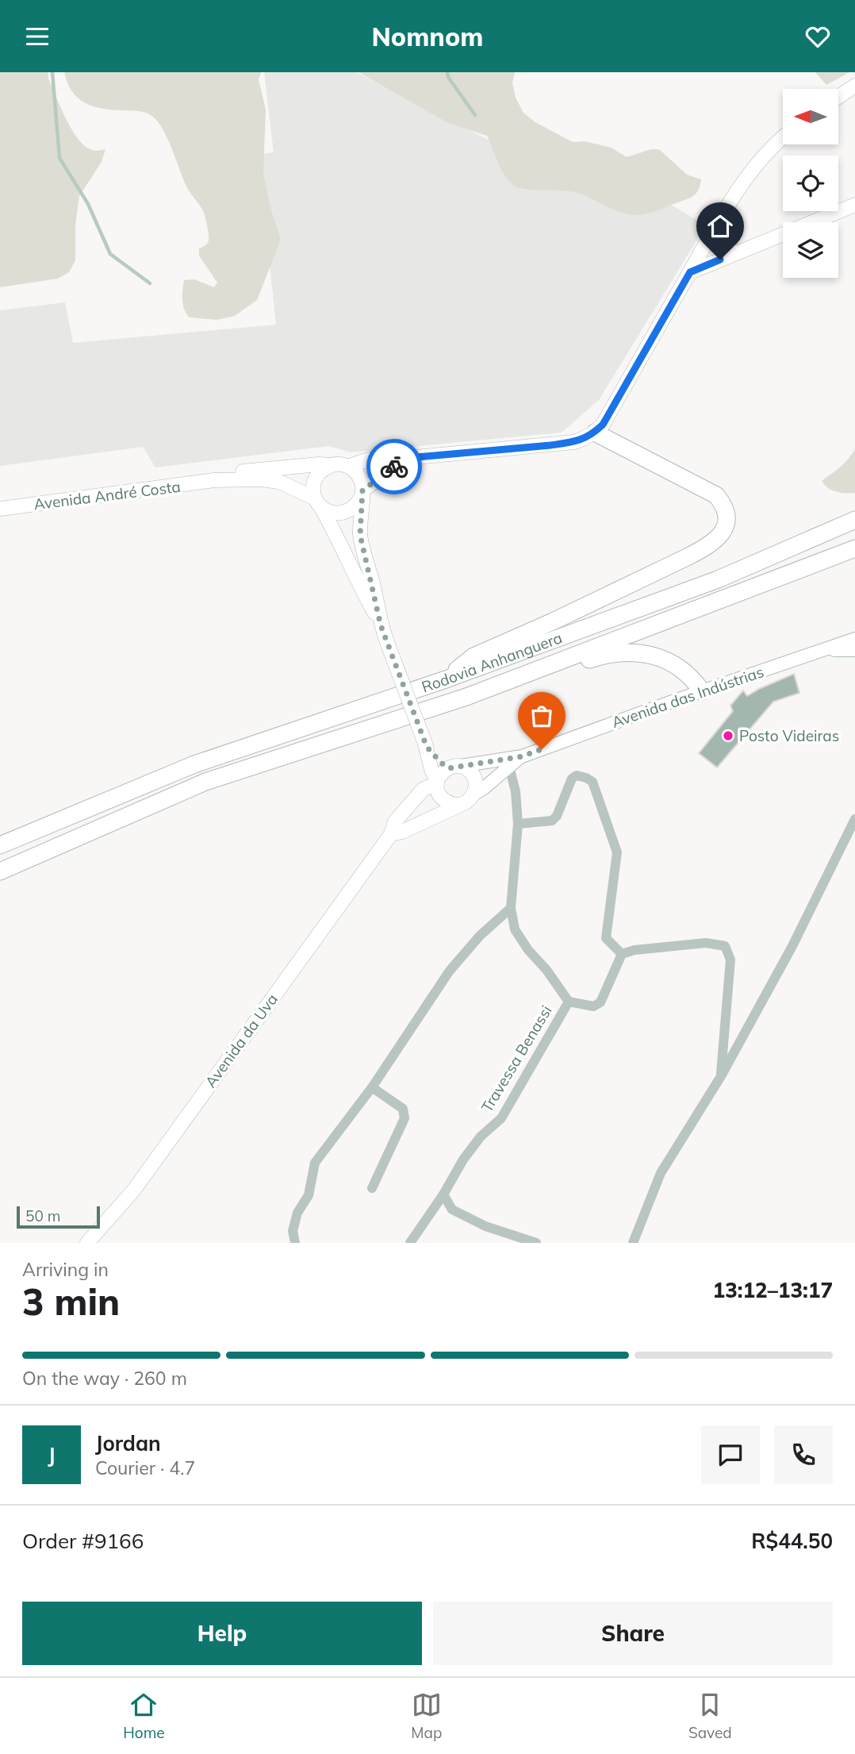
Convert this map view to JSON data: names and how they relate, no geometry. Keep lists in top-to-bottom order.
{
  "streets": {
    "highway": ["Rodovia Anhanguera"],
    "main road": ["Avenida André Costa", "Avenida das Indústrias", "Avenida da Uva"],
    "street": ["Travessa Benassi"]
  },
  "crossings": [
    ["Avenida das Indústrias", "Avenida da Uva"]
  ],
  "places": ["Posto Videiras"],
  "scale_bar": "50 m",
  "north": "left",
  "page": {
    "header": "Nomnom",
    "scale": "50 m",
    "heading": ["3 min", "Arriving in", "13:12–13:17"],
    "panel": [
      "Jordan",
      "Courier · 4.7",
      "Order #9166",
      "R$44.50"
    ],
    "bar": "On the way · 260 m",
    "round": "J",
    "buttons": ["Help", "Share"],
    "tabs": ["Home", "Map", "Saved"]
  }
}
